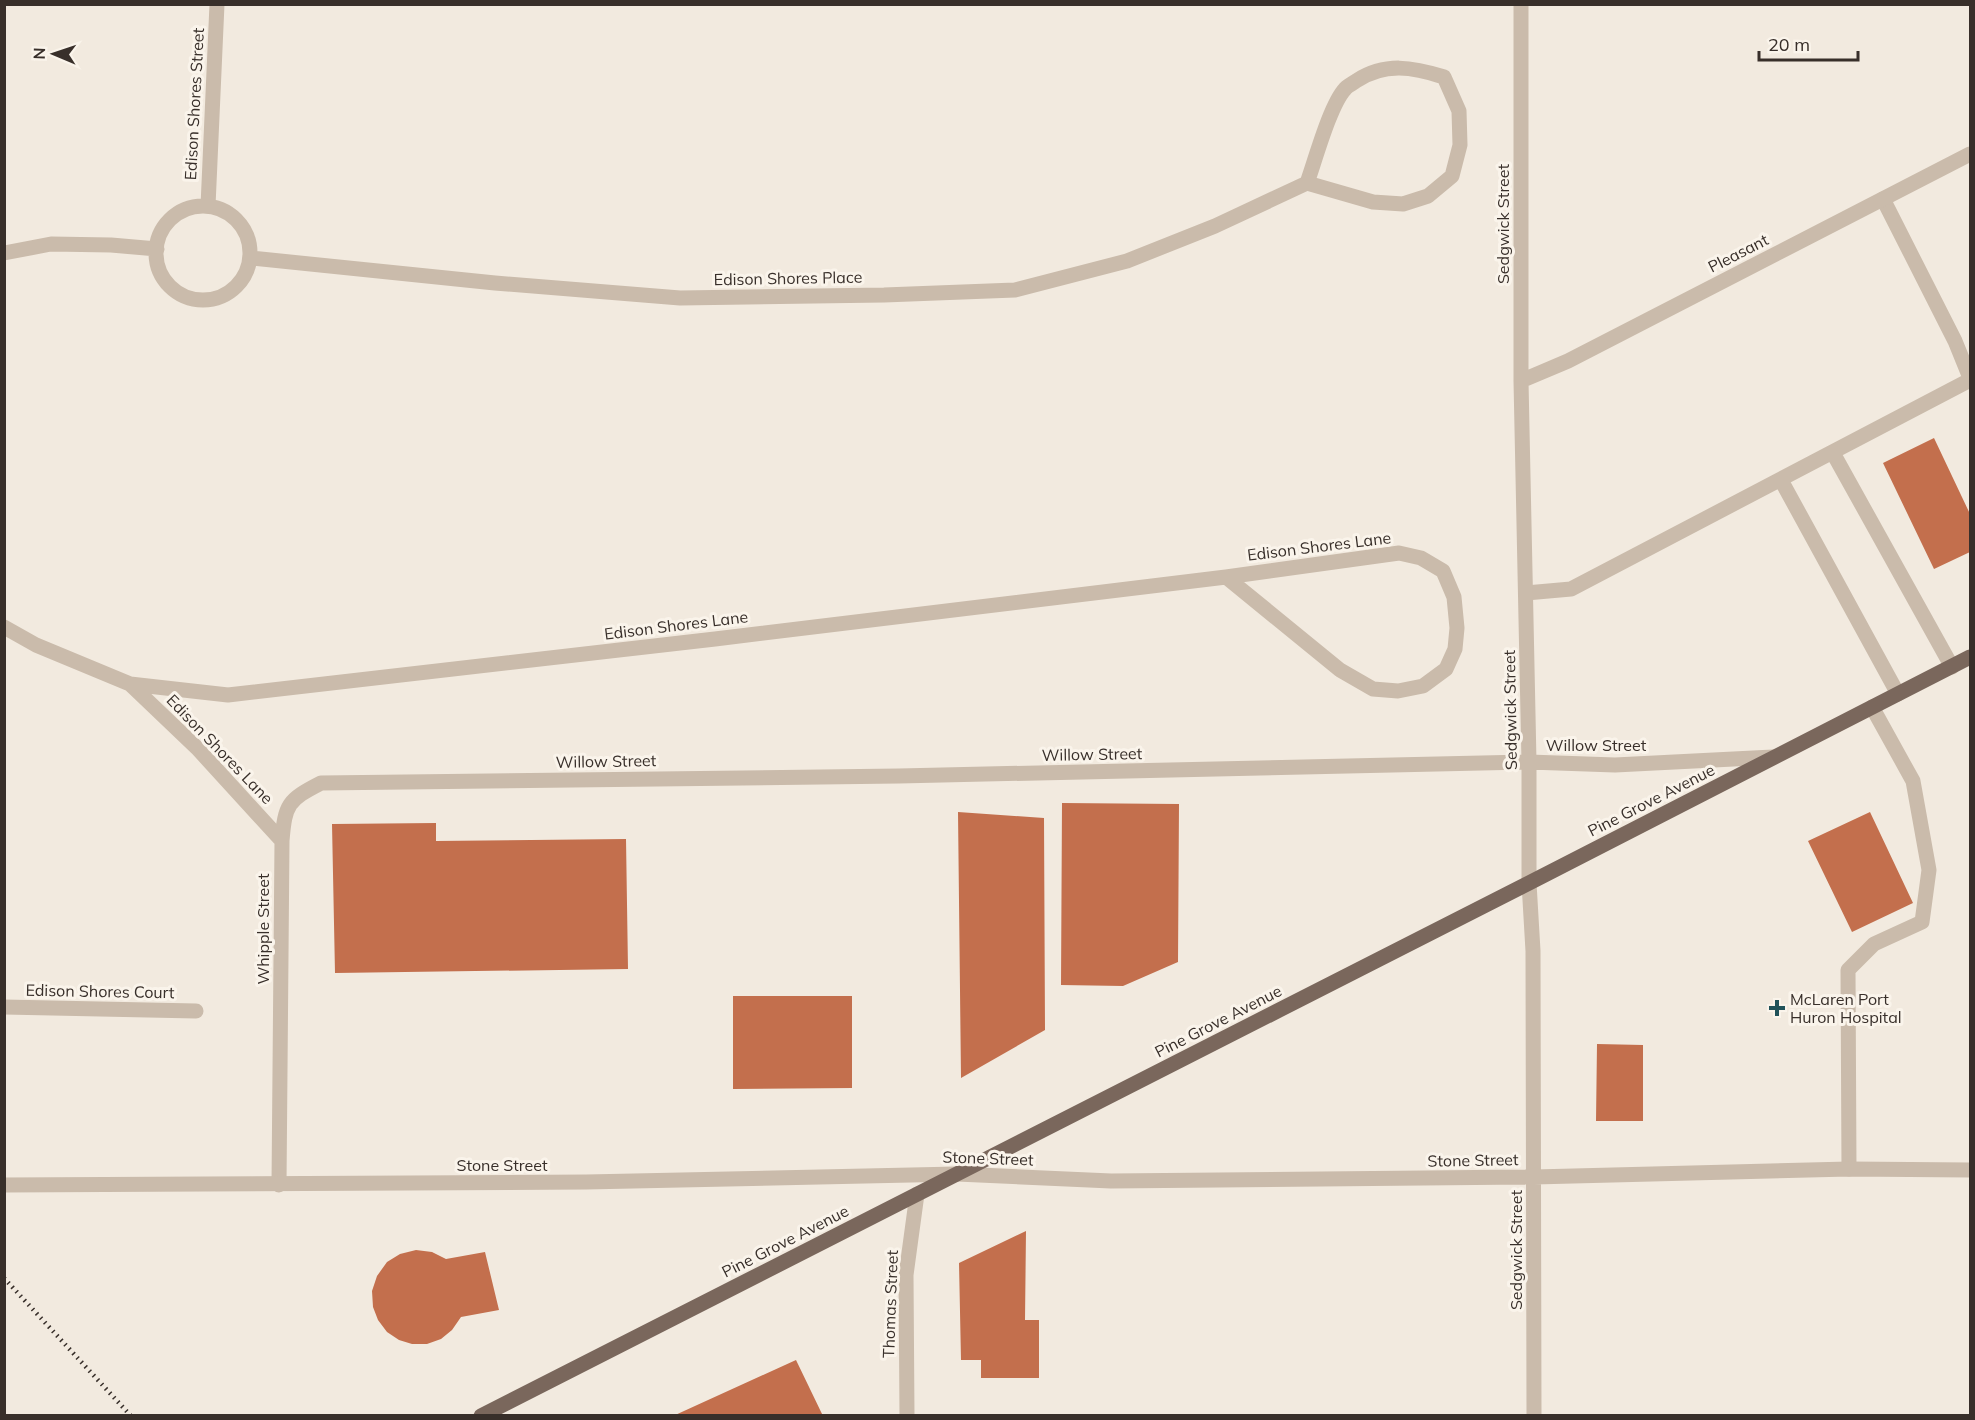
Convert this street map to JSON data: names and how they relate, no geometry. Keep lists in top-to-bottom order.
{
  "streets": {
    "main road": ["Pine Grove Avenue"],
    "street": [
      "Edison Shores Street",
      "Sedgwick Street",
      "Pleasant",
      "Edison Shores Place",
      "Edison Shores Lane",
      "Willow Street",
      "Whipple Street",
      "Edison Shores Court",
      "Stone Street",
      "Thomas Street"
    ]
  },
  "crossings": [
    ["Edison Shores Street", "Edison Shores Place"],
    ["Sedgwick Street", "Pleasant"],
    ["Sedgwick Street", "Willow Street"],
    ["Sedgwick Street", "Pine Grove Avenue"],
    ["Sedgwick Street", "Stone Street"],
    ["Edison Shores Lane", "Whipple Street"],
    ["Willow Street", "Pine Grove Avenue"],
    ["Willow Street", "Whipple Street"],
    ["Pine Grove Avenue", "Stone Street"],
    ["Pine Grove Avenue", "Thomas Street"],
    ["Whipple Street", "Stone Street"]
  ],
  "places": {
    "health": ["McLaren Port Huron Hospital"]
  },
  "scale_bar": "20 m",
  "north": "left"
}
